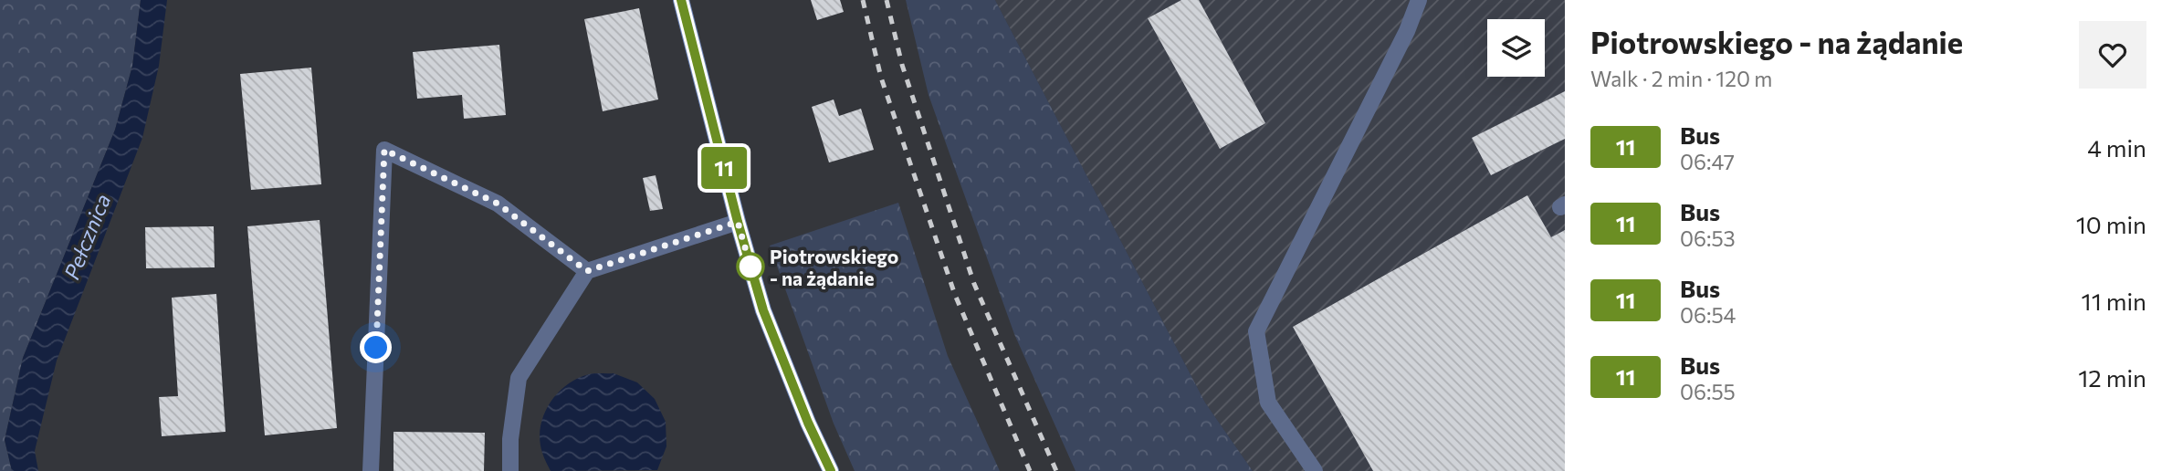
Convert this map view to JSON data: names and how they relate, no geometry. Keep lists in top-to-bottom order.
{
  "water": ["Pełcznica"],
  "places": ["Piotrowskiego - na żądanie"],
  "lines": ["bus line 11"],
  "page": {
    "on_map": "11",
    "heading": ["Piotrowskiego - na żądanie", "Walk · 2 min · 120 m"],
    "list": [
      {
        "mark": "11",
        "name": "Bus",
        "note": "06:47",
        "value": "4 min"
      },
      {
        "mark": "11",
        "name": "Bus",
        "note": "06:53",
        "value": "10 min"
      },
      {
        "mark": "11",
        "name": "Bus",
        "note": "06:54",
        "value": "11 min"
      },
      {
        "mark": "11",
        "name": "Bus",
        "note": "06:55",
        "value": "12 min"
      }
    ]
  }
}
